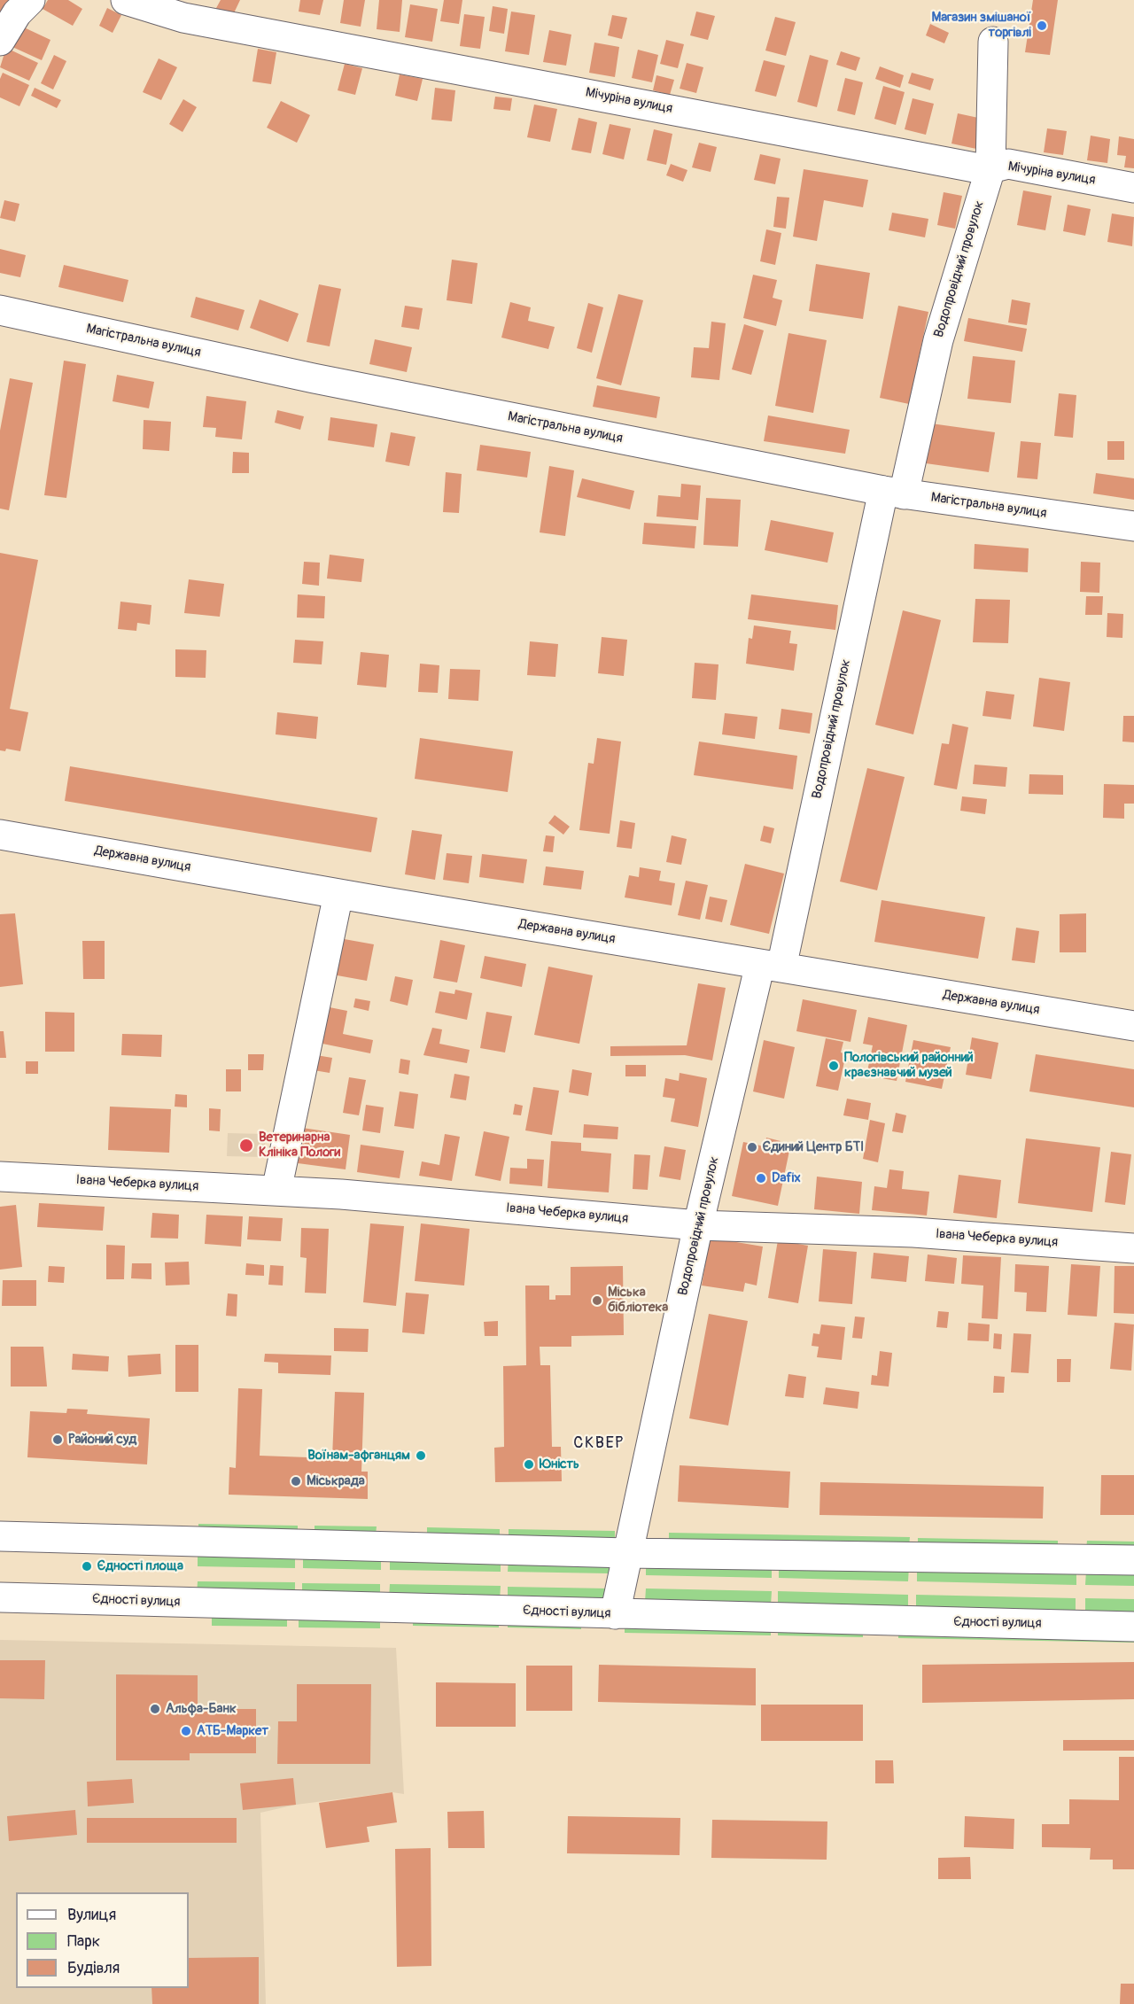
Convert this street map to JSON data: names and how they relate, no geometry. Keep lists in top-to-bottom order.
{
  "streets": {
    "street": [
      "Мічуріна вулиця",
      "Водопровідний провулок",
      "Магістральна вулиця",
      "Державна вулиця",
      "Івана Чеберка вулиця",
      "Єдності вулиця"
    ]
  },
  "crossings": [
    ["Мічуріна вулиця", "Водопровідний провулок"],
    ["Водопровідний провулок", "Магістральна вулиця"],
    ["Водопровідний провулок", "Державна вулиця"],
    ["Водопровідний провулок", "Івана Чеберка вулиця"],
    ["Водопровідний провулок", "Єдності вулиця"]
  ],
  "districts": ["СКВЕР"],
  "places": [
    "Магазин змішаної торгівлі",
    "Пологівський районний краєзнавчий музей",
    "Ветеринарна Клініка Пологи",
    "Єдиний Центр БТІ",
    "Dafix",
    "Міська бібліотека",
    "Районий суд",
    "Воїнам-афганцям",
    "Юність",
    "Міськрада",
    "Єдності площа",
    "Альфа-Банк",
    "АТБ-Маркет"
  ],
  "legend": ["Вулиця", "Парк", "Будівля"]
}
